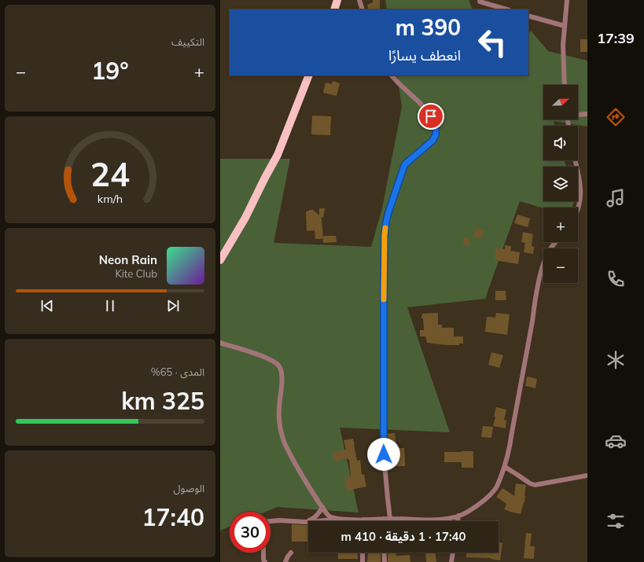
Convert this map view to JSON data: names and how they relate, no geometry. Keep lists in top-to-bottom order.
{
  "north": "right",
  "page": {
    "tabs": "17:39",
    "tile": [
      "التكييف",
      ["المدى · 65%", "325 km"],
      ["الوصول", "17:40"]
    ],
    "turn": ["390 m", "انعطف يسارًا"],
    "heat": ["−", "19°", "+"],
    "map_buttons": ["+", "−"],
    "song": ["Neon Rain", "Kite Club"],
    "limit": "30",
    "trip": "17:40 · 1 دقيقة · 410 m",
    "gauge": ["24", "km/h"]
  }
}
